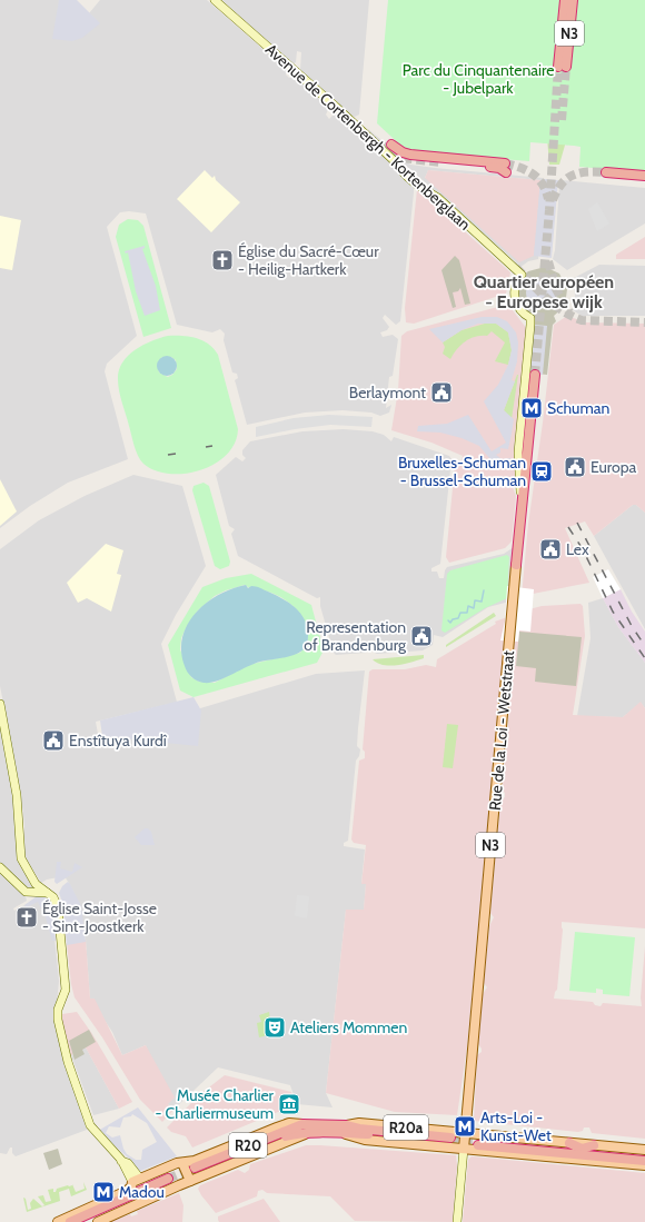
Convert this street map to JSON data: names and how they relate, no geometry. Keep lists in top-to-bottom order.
{
  "streets": {
    "highway": ["N3", "R20"],
    "main road": ["Avenue de Cortenbergh - Kortenberglaan", "Rue de la Loi - Wetstraat", "R20a"]
  },
  "crossings": [
    ["Avenue de Cortenbergh - Kortenberglaan", "Rue de la Loi - Wetstraat"],
    ["Rue de la Loi - Wetstraat", "R20a"],
    ["R20a", "R20"]
  ],
  "districts": ["Quartier européen - Europese wijk"],
  "parks": ["Parc du Cinquantenaire - Jubelpark"],
  "places": {
    "church": ["Église du Sacré-Cœur - Heilig-Hartkerk", "Église Saint-Josse - Sint-Joostkerk"],
    "public building": [
      "Berlaymont",
      "Europa",
      "Lex",
      "Representation of Brandenburg",
      "Enstîtuya Kurdî"
    ],
    "metro station": ["Schuman", "Arts-Loi - Kunst-Wet", "Madou"],
    "station": ["Bruxelles-Schuman - Brussel-Schuman"],
    "theatre": ["Ateliers Mommen"],
    "museum": ["Musée Charlier - Charliermuseum"]
  }
}
